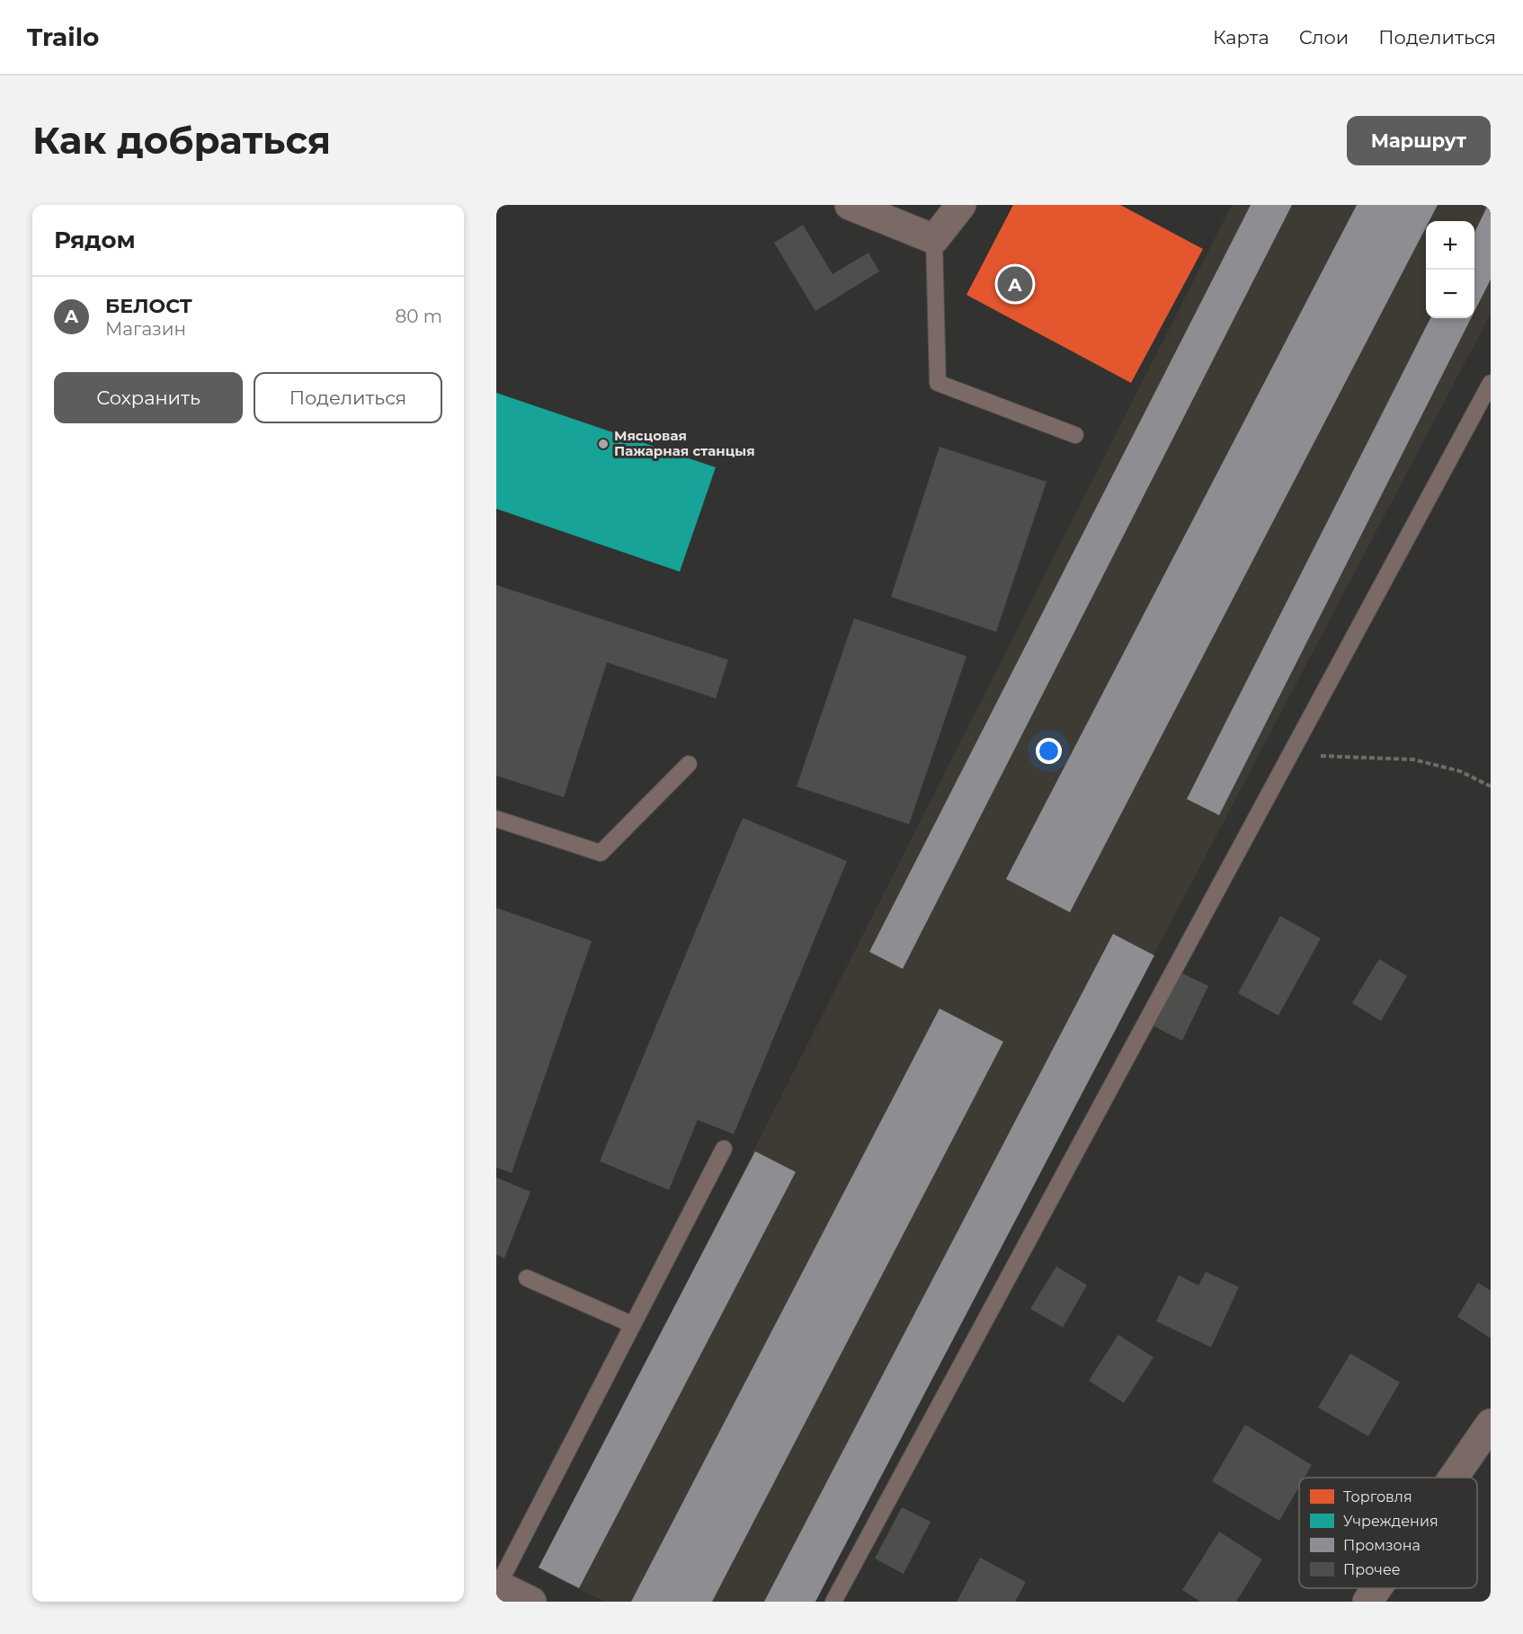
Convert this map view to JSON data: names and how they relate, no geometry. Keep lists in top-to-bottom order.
{
  "places": ["Мясцовая Пажарная станцыя"],
  "legend": [
    "Торговля",
    "Учреждения",
    "Промзона",
    "Прочее"
  ],
  "page": {
    "header": "Trailo",
    "nav": ["Карта", "Слои", "Поделиться"],
    "buttons": [
      "Маршрут",
      ["Сохранить", "Поделиться"]
    ],
    "title": "Как добраться",
    "heading": "Рядом",
    "map_buttons": ["+", "−"],
    "pins": "A",
    "list": [
      {
        "mark": "A",
        "name": "БЕЛОСТ",
        "note": "Магазин",
        "value": "80 m"
      }
    ]
  }
}
